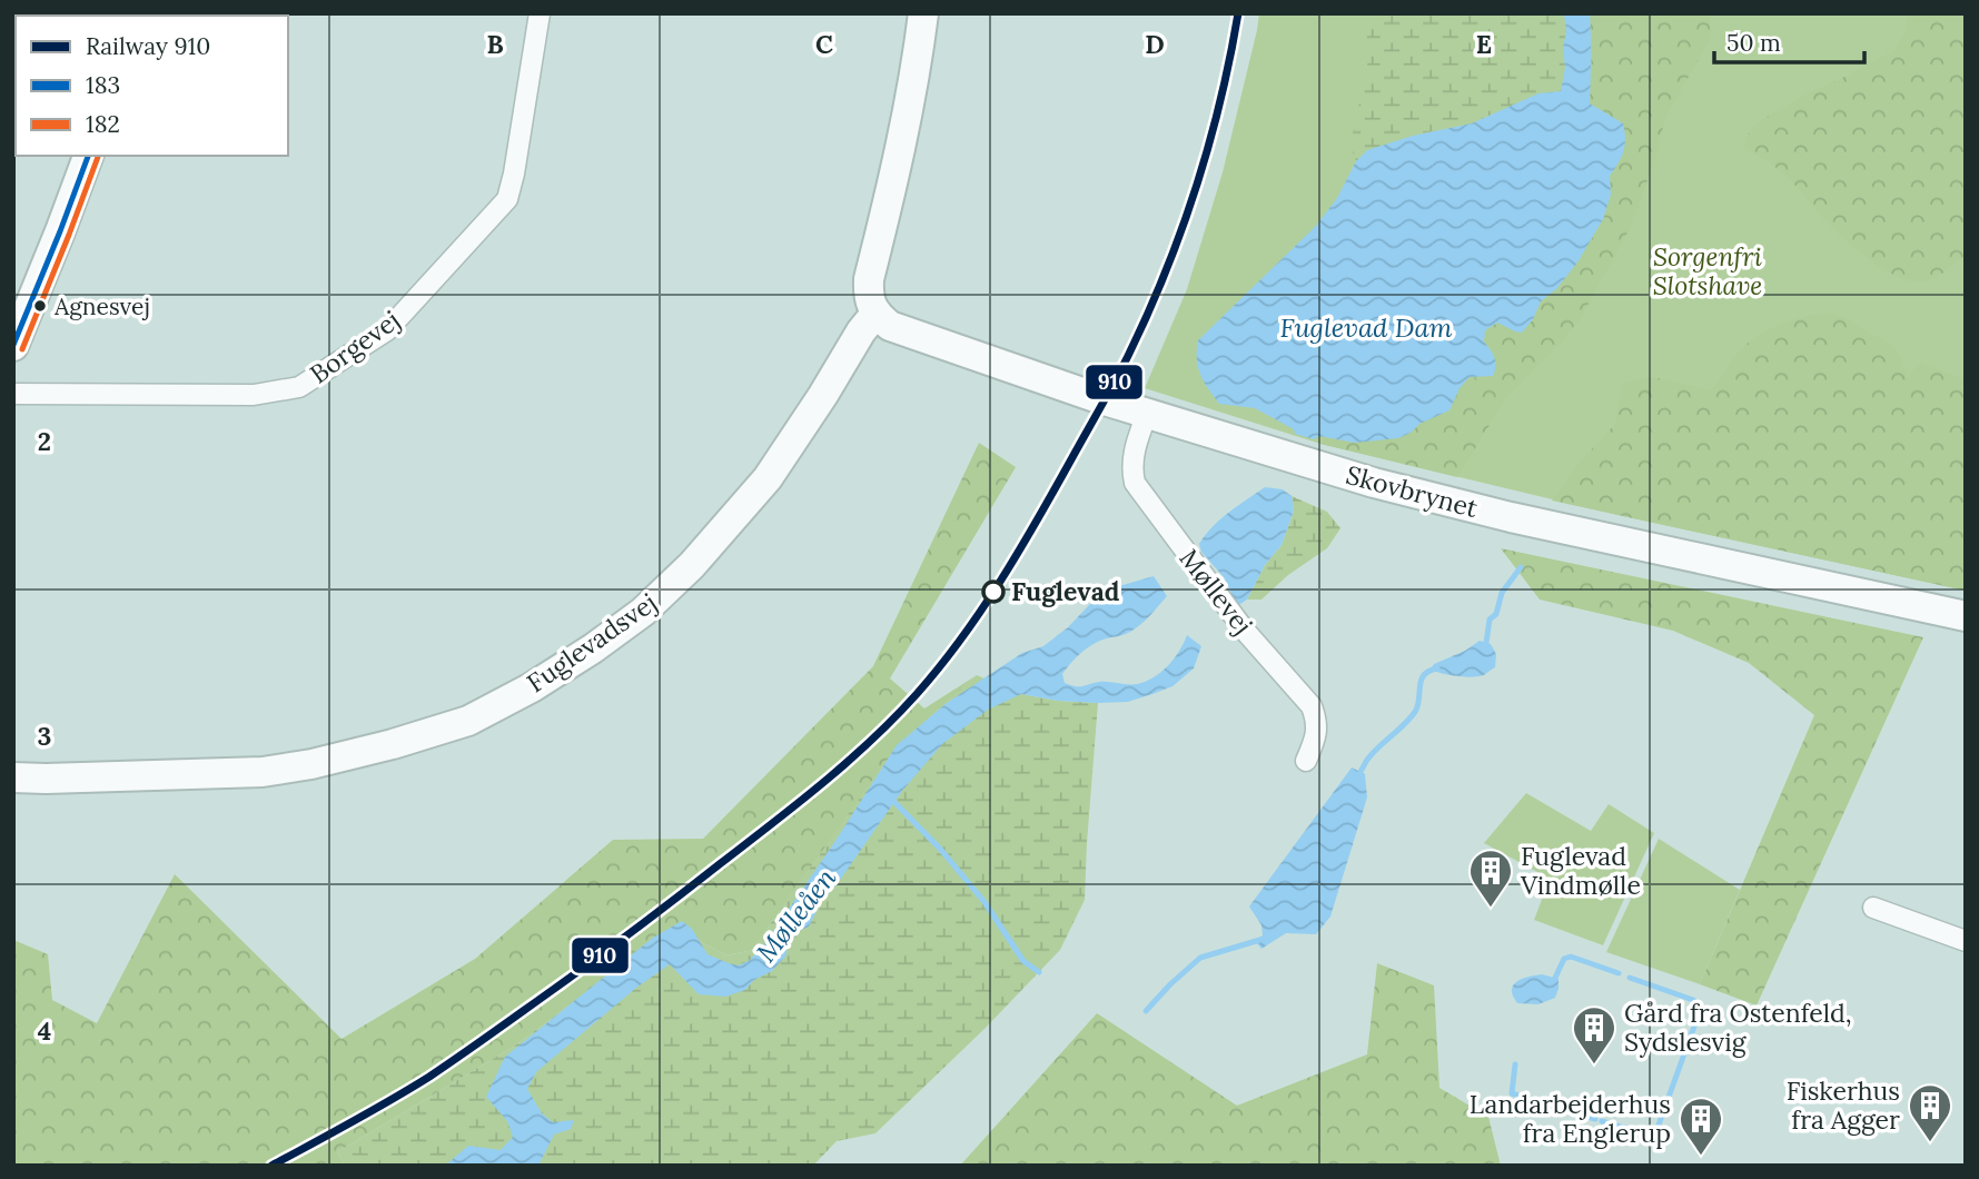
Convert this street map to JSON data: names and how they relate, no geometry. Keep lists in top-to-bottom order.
{
  "streets": {
    "street": [
      "Borgevej",
      "Skovbrynet",
      "Møllevej",
      "Fuglevadsvej"
    ]
  },
  "crossings": [
    ["Skovbrynet", "Møllevej"],
    ["Skovbrynet", "Fuglevadsvej"]
  ],
  "water": ["Fuglevad Dam", "Mølleåen"],
  "parks": ["Sorgenfri Slotshave"],
  "places": {
    "other": ["Agnesvej", "Fuglevad"],
    "building": [
      "Fuglevad Vindmølle",
      "Gård fra Ostenfeld, Sydslesvig",
      "Fiskerhus fra Agger",
      "Landarbejderhus fra Englerup"
    ]
  },
  "lines": ["rail line 910", "transit line 183", "transit line 182"],
  "legend": ["Railway 910", "183", "182"],
  "scale_bar": "50 m",
  "grid": {
    "columns": [
      "B",
      "C",
      "D",
      "E"
    ],
    "rows": ["2", "3", "4"]
  }
}
